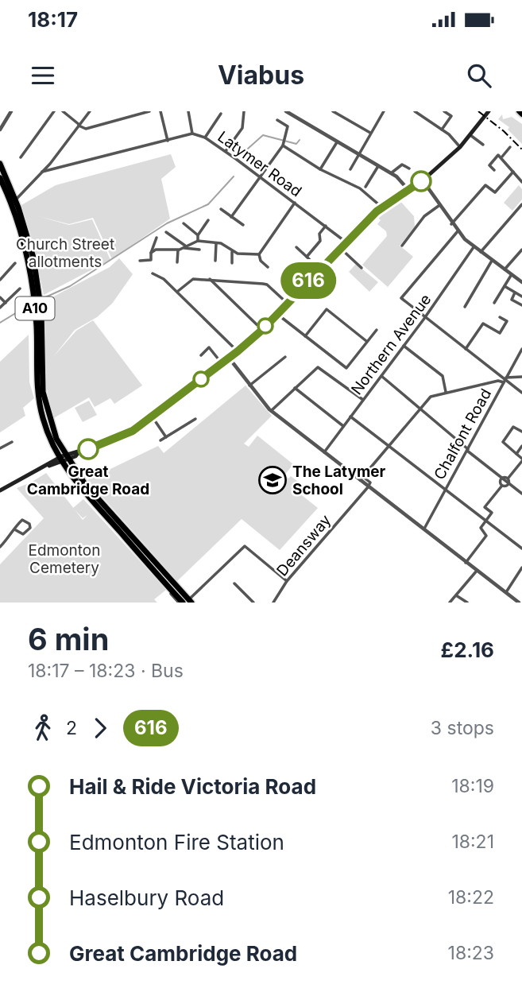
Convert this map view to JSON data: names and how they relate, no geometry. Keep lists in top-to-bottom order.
{
  "streets": {
    "highway": ["A10"],
    "street": [
      "Latymer Road",
      "Northern Avenue",
      "Chalfont Road",
      "Deansway"
    ]
  },
  "parks": ["Church Street allotments", "Edmonton Cemetery"],
  "places": {
    "other": ["Great Cambridge Road"],
    "school or university": ["The Latymer School"]
  },
  "lines": ["bus line 616"],
  "page": {
    "status": "18:17",
    "header": "Viabus",
    "on_map": "616",
    "heading": ["6 min", "18:17 – 18:23 · Bus", "£2.16"],
    "legs": ["2", "616", "3 stops"],
    "list": [
      {
        "name": "Hail & Ride Victoria Road",
        "value": "18:19"
      },
      {
        "name": "Edmonton Fire Station",
        "value": "18:21"
      },
      {
        "name": "Haselbury Road",
        "value": "18:22"
      },
      {
        "name": "Great Cambridge Road",
        "value": "18:23"
      }
    ]
  }
}
